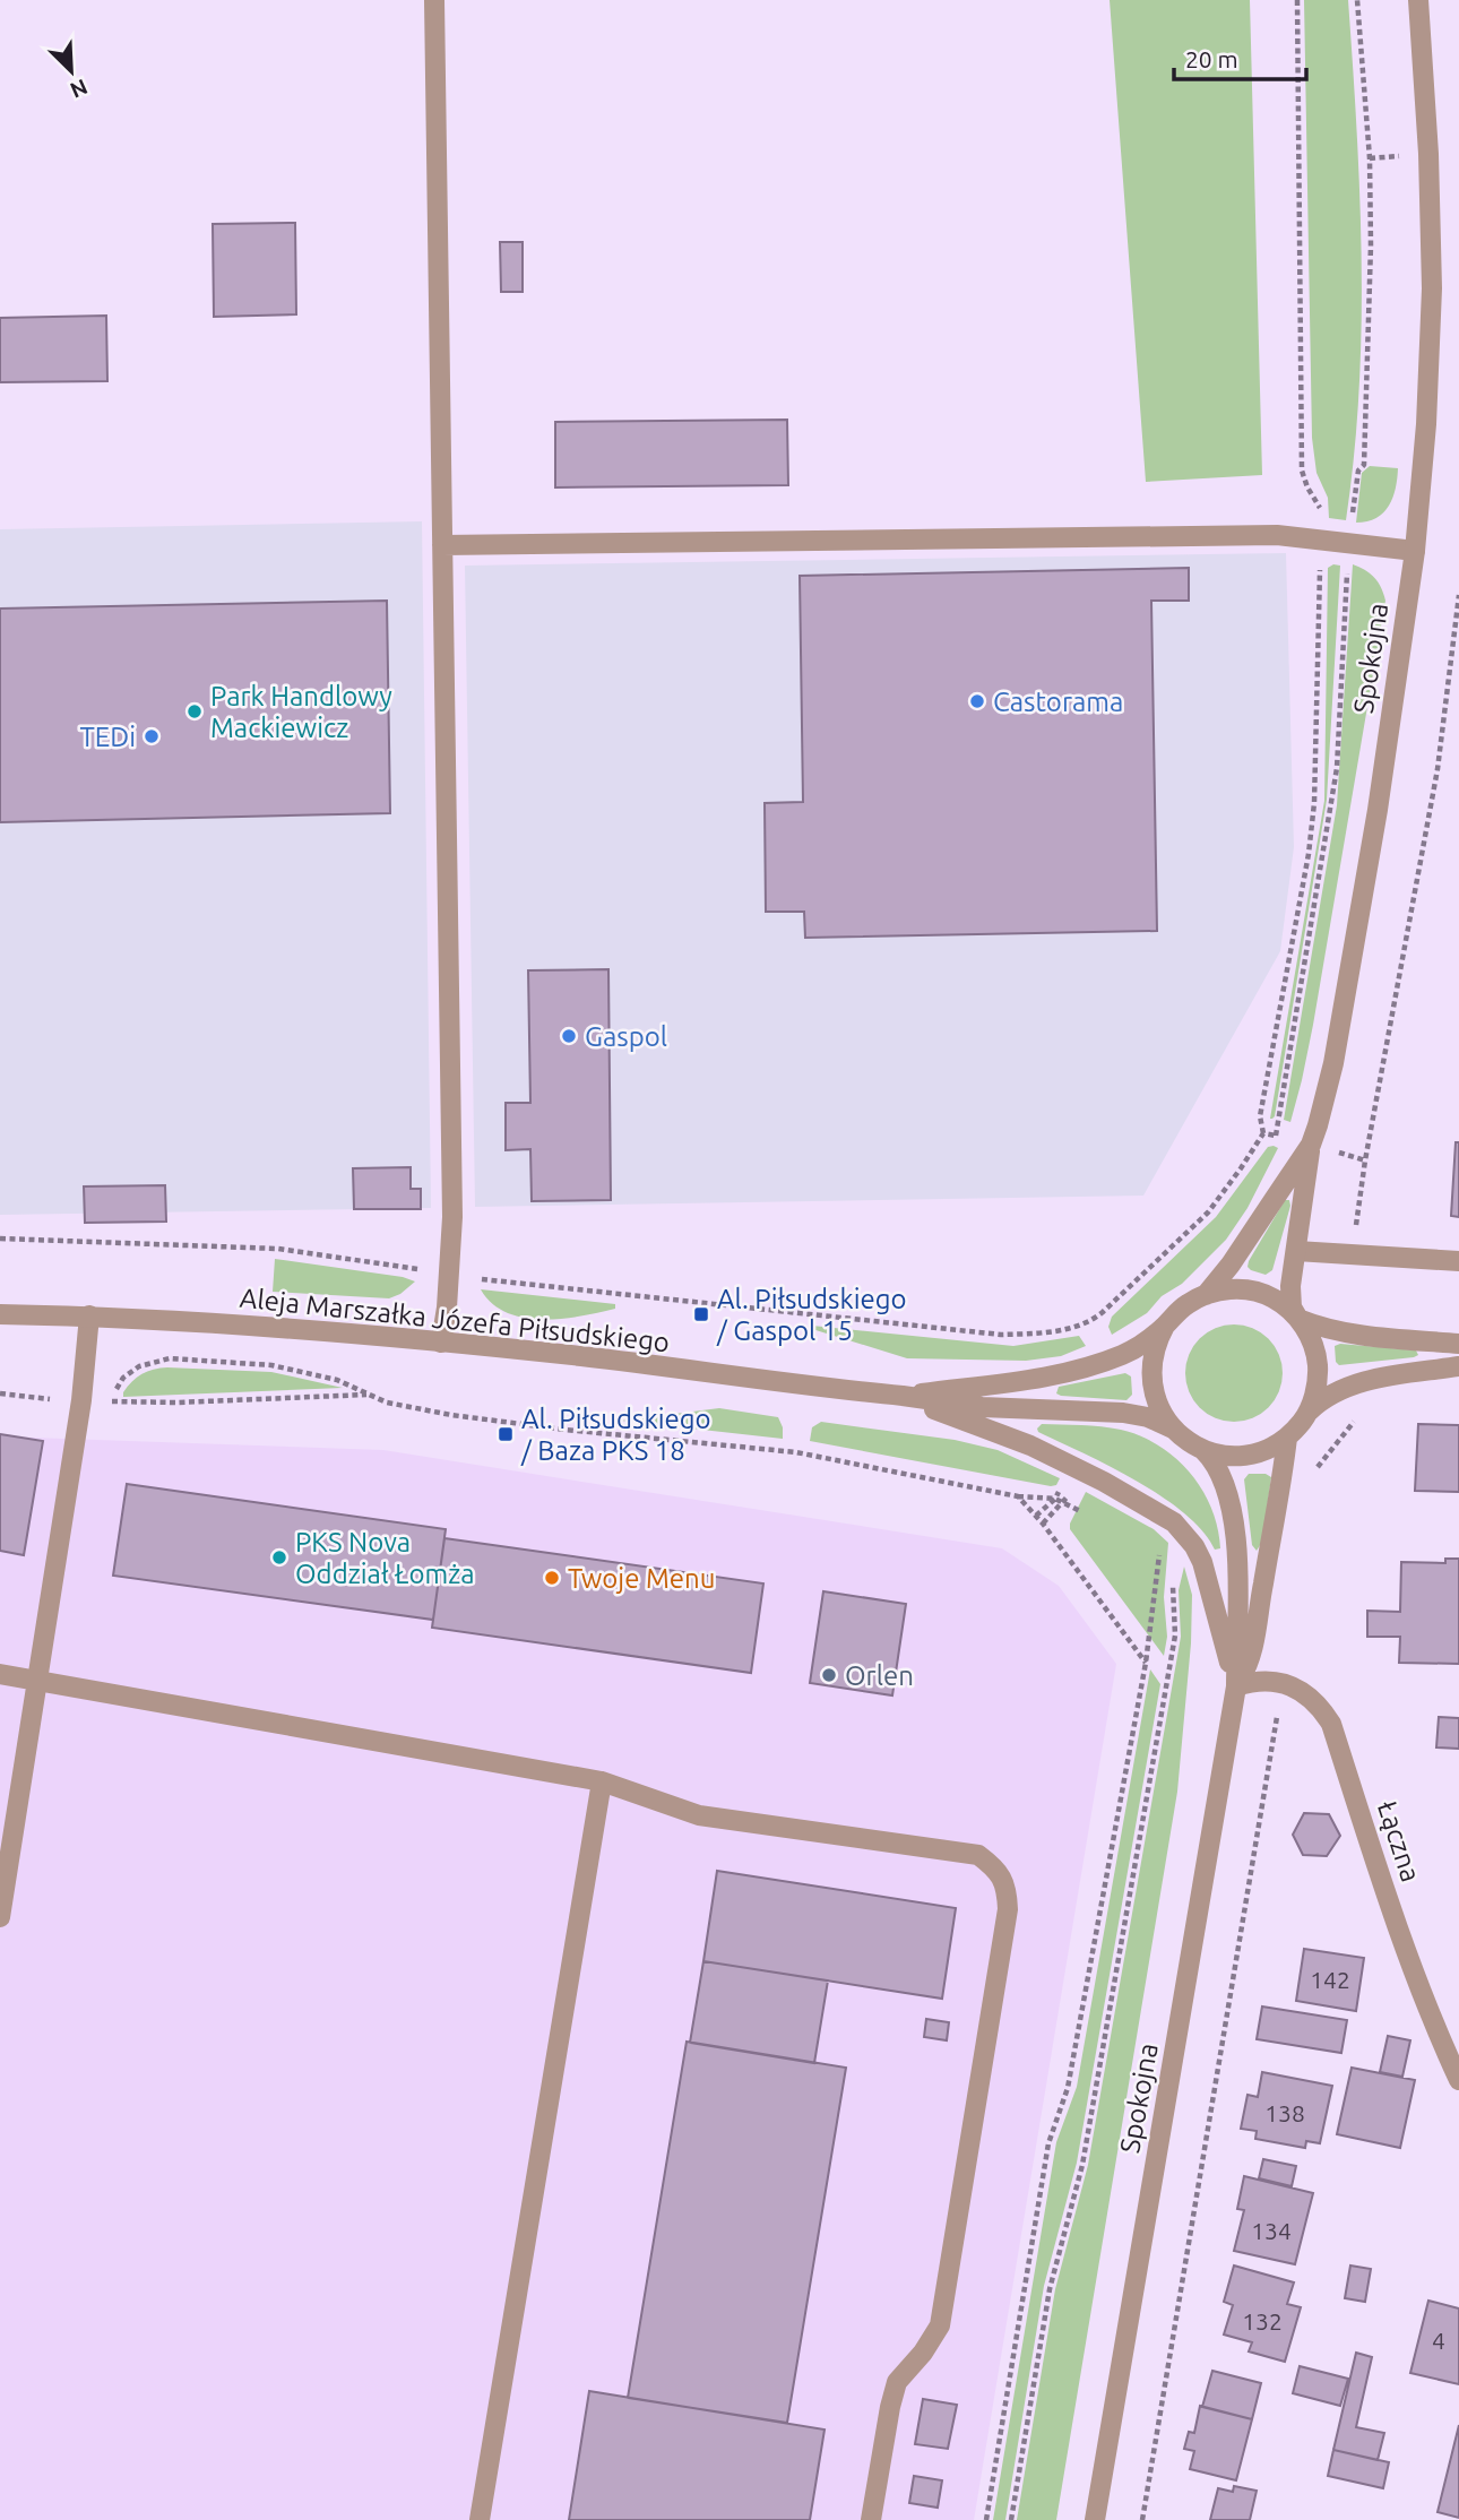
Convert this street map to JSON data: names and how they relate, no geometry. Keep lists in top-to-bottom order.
{
  "streets": {
    "street": ["Spokojna", "Aleja Marszałka Józefa Piłsudskiego", "Łączna"]
  },
  "crossings": [
    ["Spokojna", "Aleja Marszałka Józefa Piłsudskiego"]
  ],
  "places": {
    "other": [
      "Castorama",
      "Park Handlowy Mackiewicz",
      "TEDi",
      "Gaspol",
      "PKS Nova Oddział Łomża",
      "Twoje Menu",
      "Orlen"
    ],
    "transit": ["Al. Piłsudskiego / Gaspol 15", "Al. Piłsudskiego / Baza PKS 18"]
  },
  "house_numbers": [
    "142",
    "138",
    "134",
    "132",
    "4"
  ],
  "scale_bar": "20 m",
  "north": "bottom right"
}
